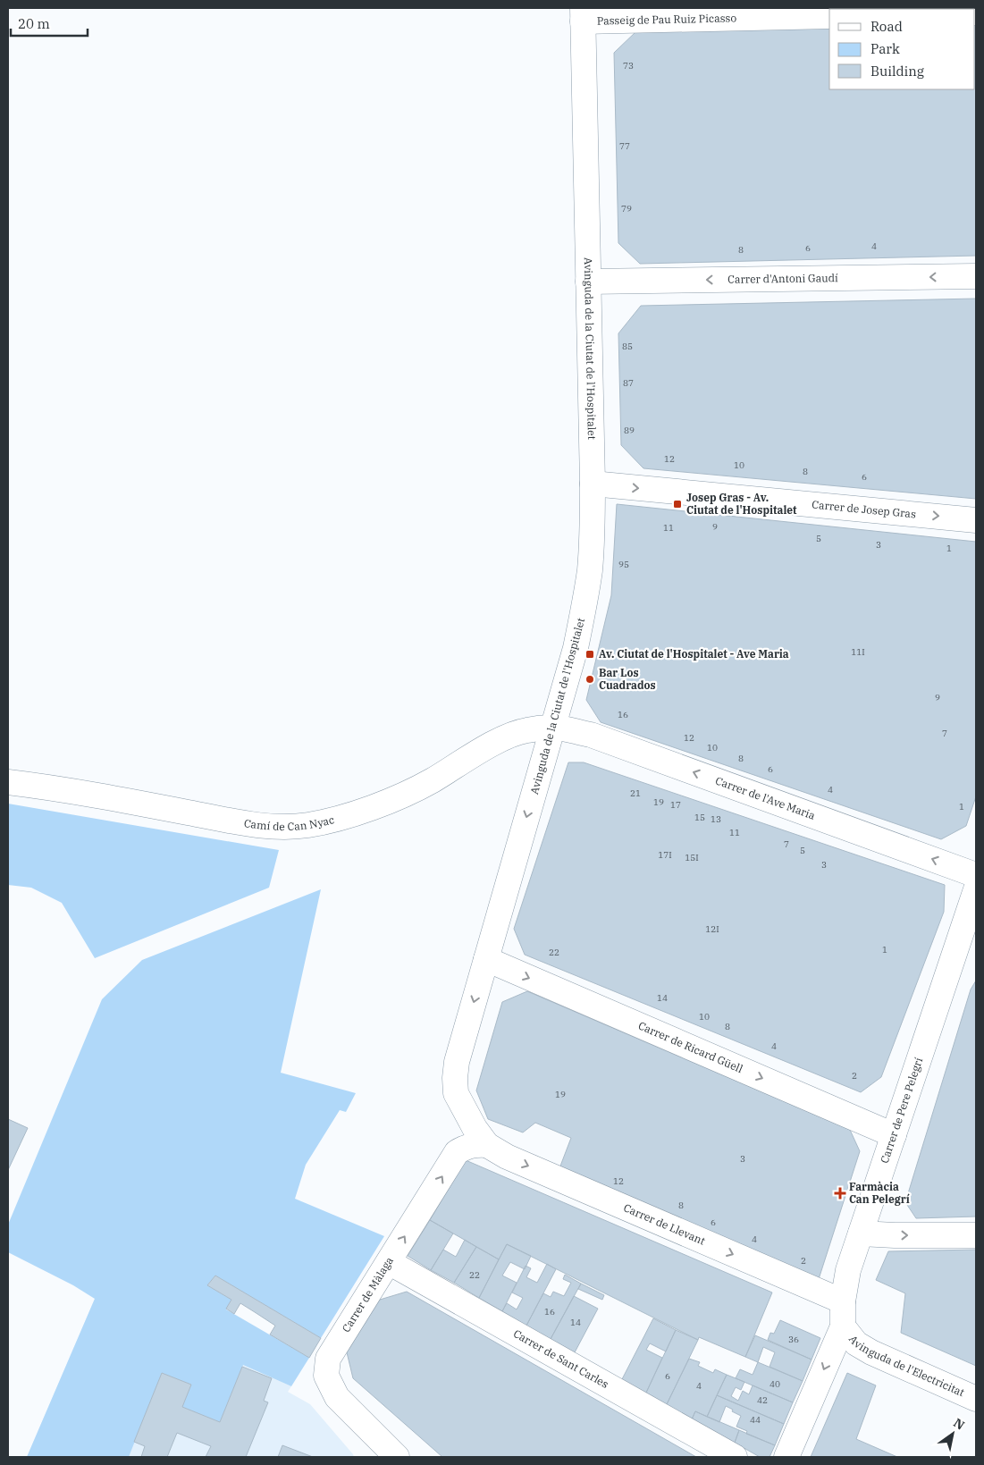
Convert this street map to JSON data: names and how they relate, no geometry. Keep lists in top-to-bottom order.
{
  "streets": {
    "street": [
      "Passeig de Pau Ruiz Picasso",
      "Carrer d'Antoni Gaudí",
      "Avinguda de la Ciutat de l'Hospitalet",
      "Carrer de Josep Gras",
      "Carrer de l'Ave Maria",
      "Camí de Can Nyac",
      "Carrer de Ricard Güell",
      "Carrer de Pere Pelegrí",
      "Carrer de Llevant",
      "Carrer de Màlaga",
      "Carrer de Sant Carles",
      "Avinguda de l'Electricitat"
    ]
  },
  "crossings": [
    ["Passeig de Pau Ruiz Picasso", "Avinguda de la Ciutat de l'Hospitalet"],
    ["Carrer d'Antoni Gaudí", "Avinguda de la Ciutat de l'Hospitalet"],
    ["Avinguda de la Ciutat de l'Hospitalet", "Carrer de Josep Gras"],
    ["Avinguda de la Ciutat de l'Hospitalet", "Carrer de l'Ave Maria"],
    ["Avinguda de la Ciutat de l'Hospitalet", "Camí de Can Nyac"],
    ["Avinguda de la Ciutat de l'Hospitalet", "Carrer de Ricard Güell"],
    ["Avinguda de la Ciutat de l'Hospitalet", "Carrer de Llevant"],
    ["Avinguda de la Ciutat de l'Hospitalet", "Carrer de Màlaga"],
    ["Carrer de l'Ave Maria", "Camí de Can Nyac"],
    ["Carrer de Ricard Güell", "Carrer de Pere Pelegrí"],
    ["Carrer de Pere Pelegrí", "Carrer de Llevant"],
    ["Carrer de Pere Pelegrí", "Avinguda de l'Electricitat"],
    ["Carrer de Llevant", "Carrer de Màlaga"],
    ["Carrer de Màlaga", "Carrer de Sant Carles"]
  ],
  "one_way": [
    "Carrer d'Antoni Gaudí",
    "Avinguda de la Ciutat de l'Hospitalet",
    "Carrer de Josep Gras",
    "Carrer de l'Ave Maria",
    "Carrer de Ricard Güell",
    "Carrer de Llevant",
    "Carrer de Màlaga"
  ],
  "places": {
    "transit": ["Josep Gras - Av. Ciutat de l'Hospitalet", "Av. Ciutat de l'Hospitalet - Ave Maria"],
    "other": ["Bar Los Cuadrados"],
    "health": ["Farmàcia Can Pelegrí"]
  },
  "house_numbers": [
    "73",
    "77",
    "79",
    "4",
    "6",
    "8",
    "85",
    "87",
    "89",
    "12",
    "10",
    "8",
    "6",
    "9",
    "11",
    "5",
    "3",
    "1",
    "95",
    "11I",
    "9",
    "16",
    "7",
    "12",
    "10",
    "8",
    "6",
    "4",
    "21",
    "19",
    "17",
    "1",
    "15",
    "13",
    "11",
    "7",
    "5",
    "17I",
    "15I",
    "3",
    "12I",
    "1",
    "22",
    "14",
    "10",
    "8",
    "4",
    "2",
    "19",
    "3",
    "12",
    "8",
    "6",
    "4",
    "2",
    "22",
    "16",
    "14",
    "36",
    "6",
    "40",
    "4",
    "42",
    "44"
  ],
  "legend": ["Road", "Park", "Building"],
  "scale_bar": "20 m",
  "north": "top right"
}
